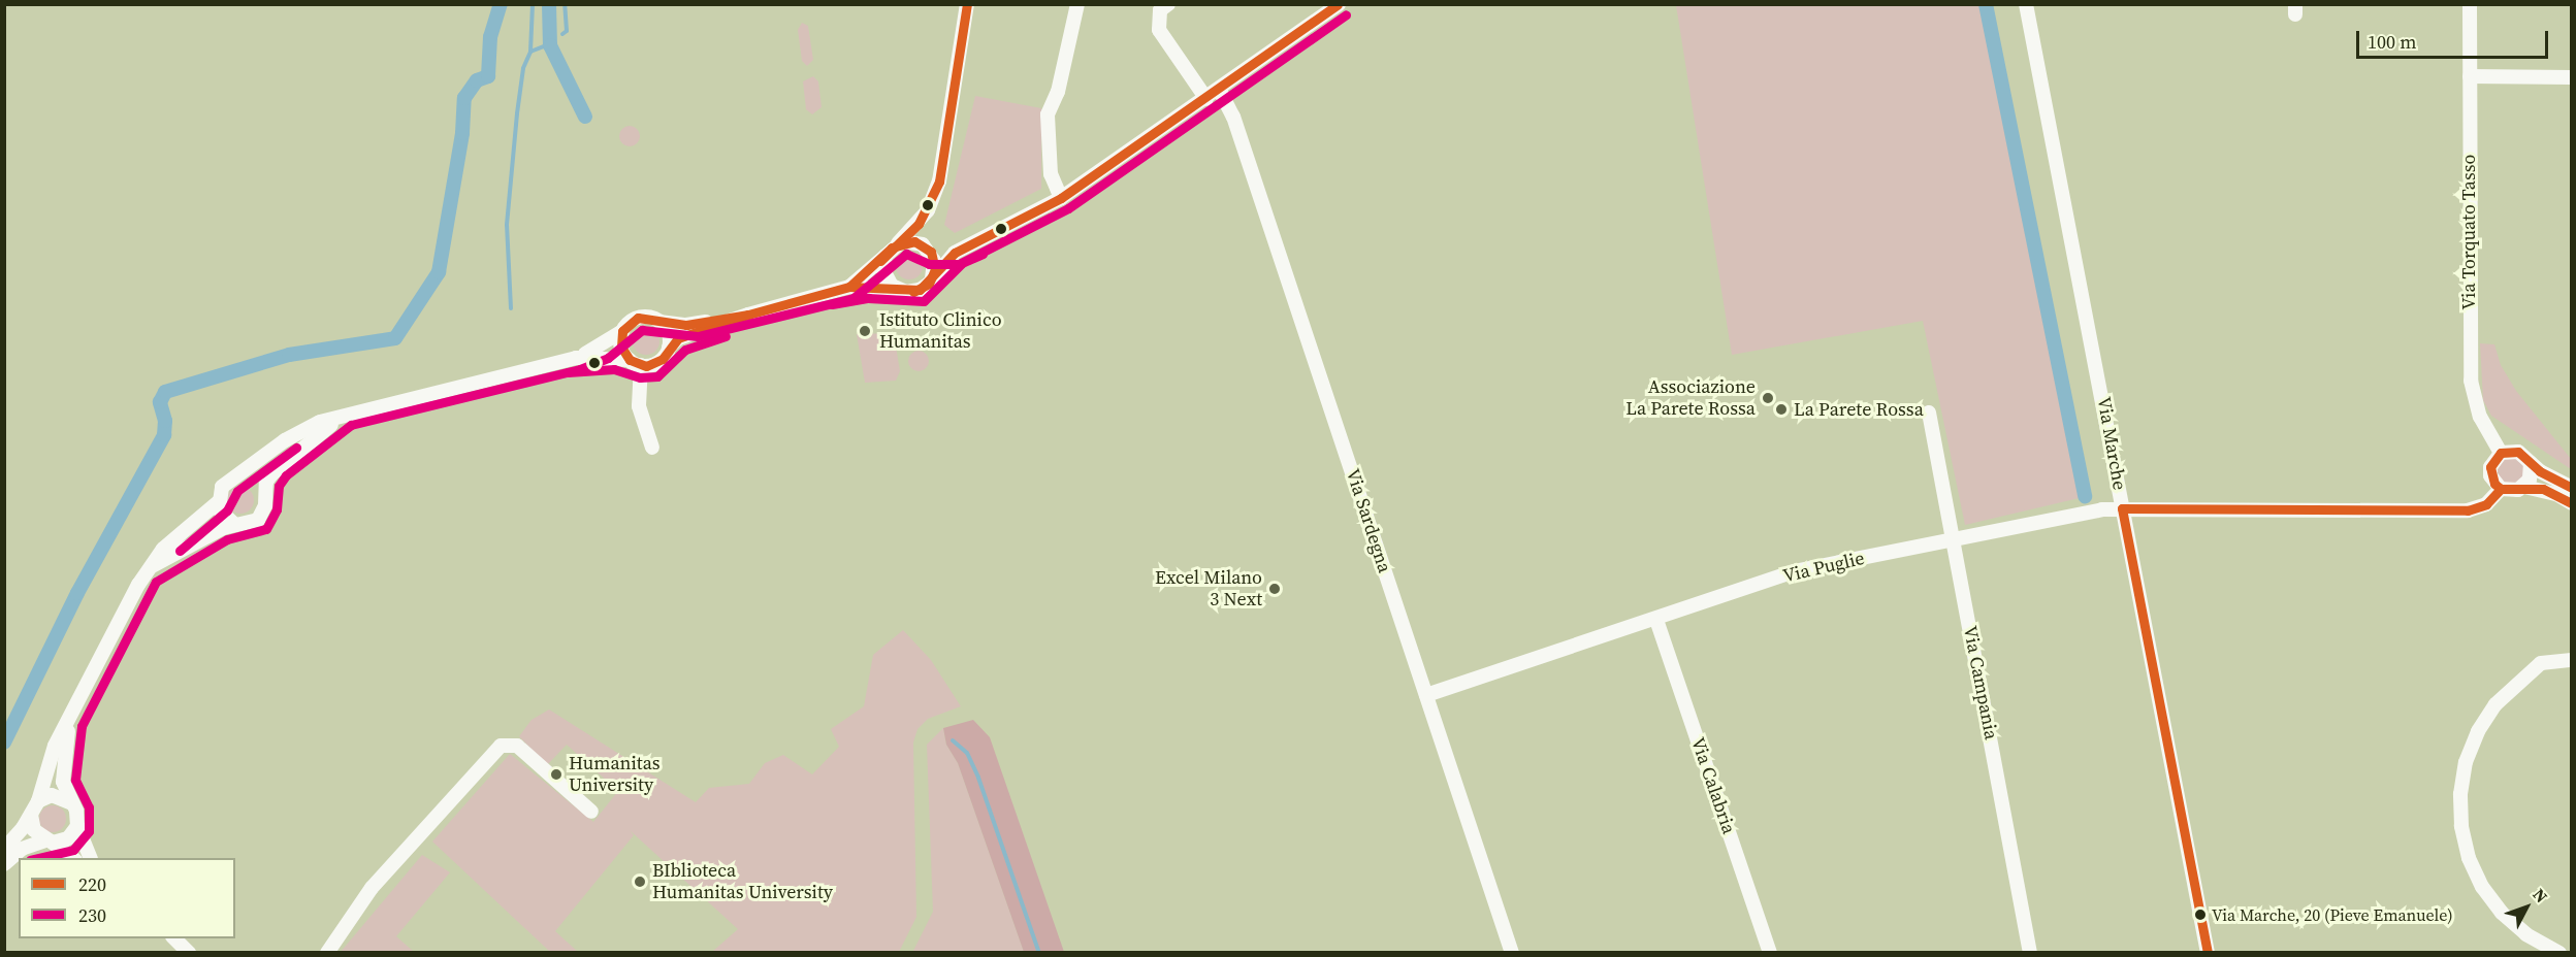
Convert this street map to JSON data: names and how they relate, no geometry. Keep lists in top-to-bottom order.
{
  "streets": {
    "street": [
      "Via Torquato Tasso",
      "Via Marche",
      "Via Sardegna",
      "Via Puglie",
      "Via Campania",
      "Via Calabria"
    ]
  },
  "crossings": [
    ["Via Torquato Tasso", "Via Puglie"],
    ["Via Marche", "Via Puglie"],
    ["Via Sardegna", "Via Puglie"],
    ["Via Puglie", "Via Campania"],
    ["Via Puglie", "Via Calabria"]
  ],
  "places": [
    "Istituto Clinico Humanitas",
    "Associazione La Parete Rossa",
    "La Parete Rossa",
    "Excel Milano 3 Next",
    "Humanitas University",
    "BIblioteca Humanitas University",
    "Via Marche, 20 (Pieve Emanuele)"
  ],
  "lines": ["transit line 220", "transit line 230"],
  "legend": ["220", "230"],
  "scale_bar": "100 m",
  "north": "top right"
}
